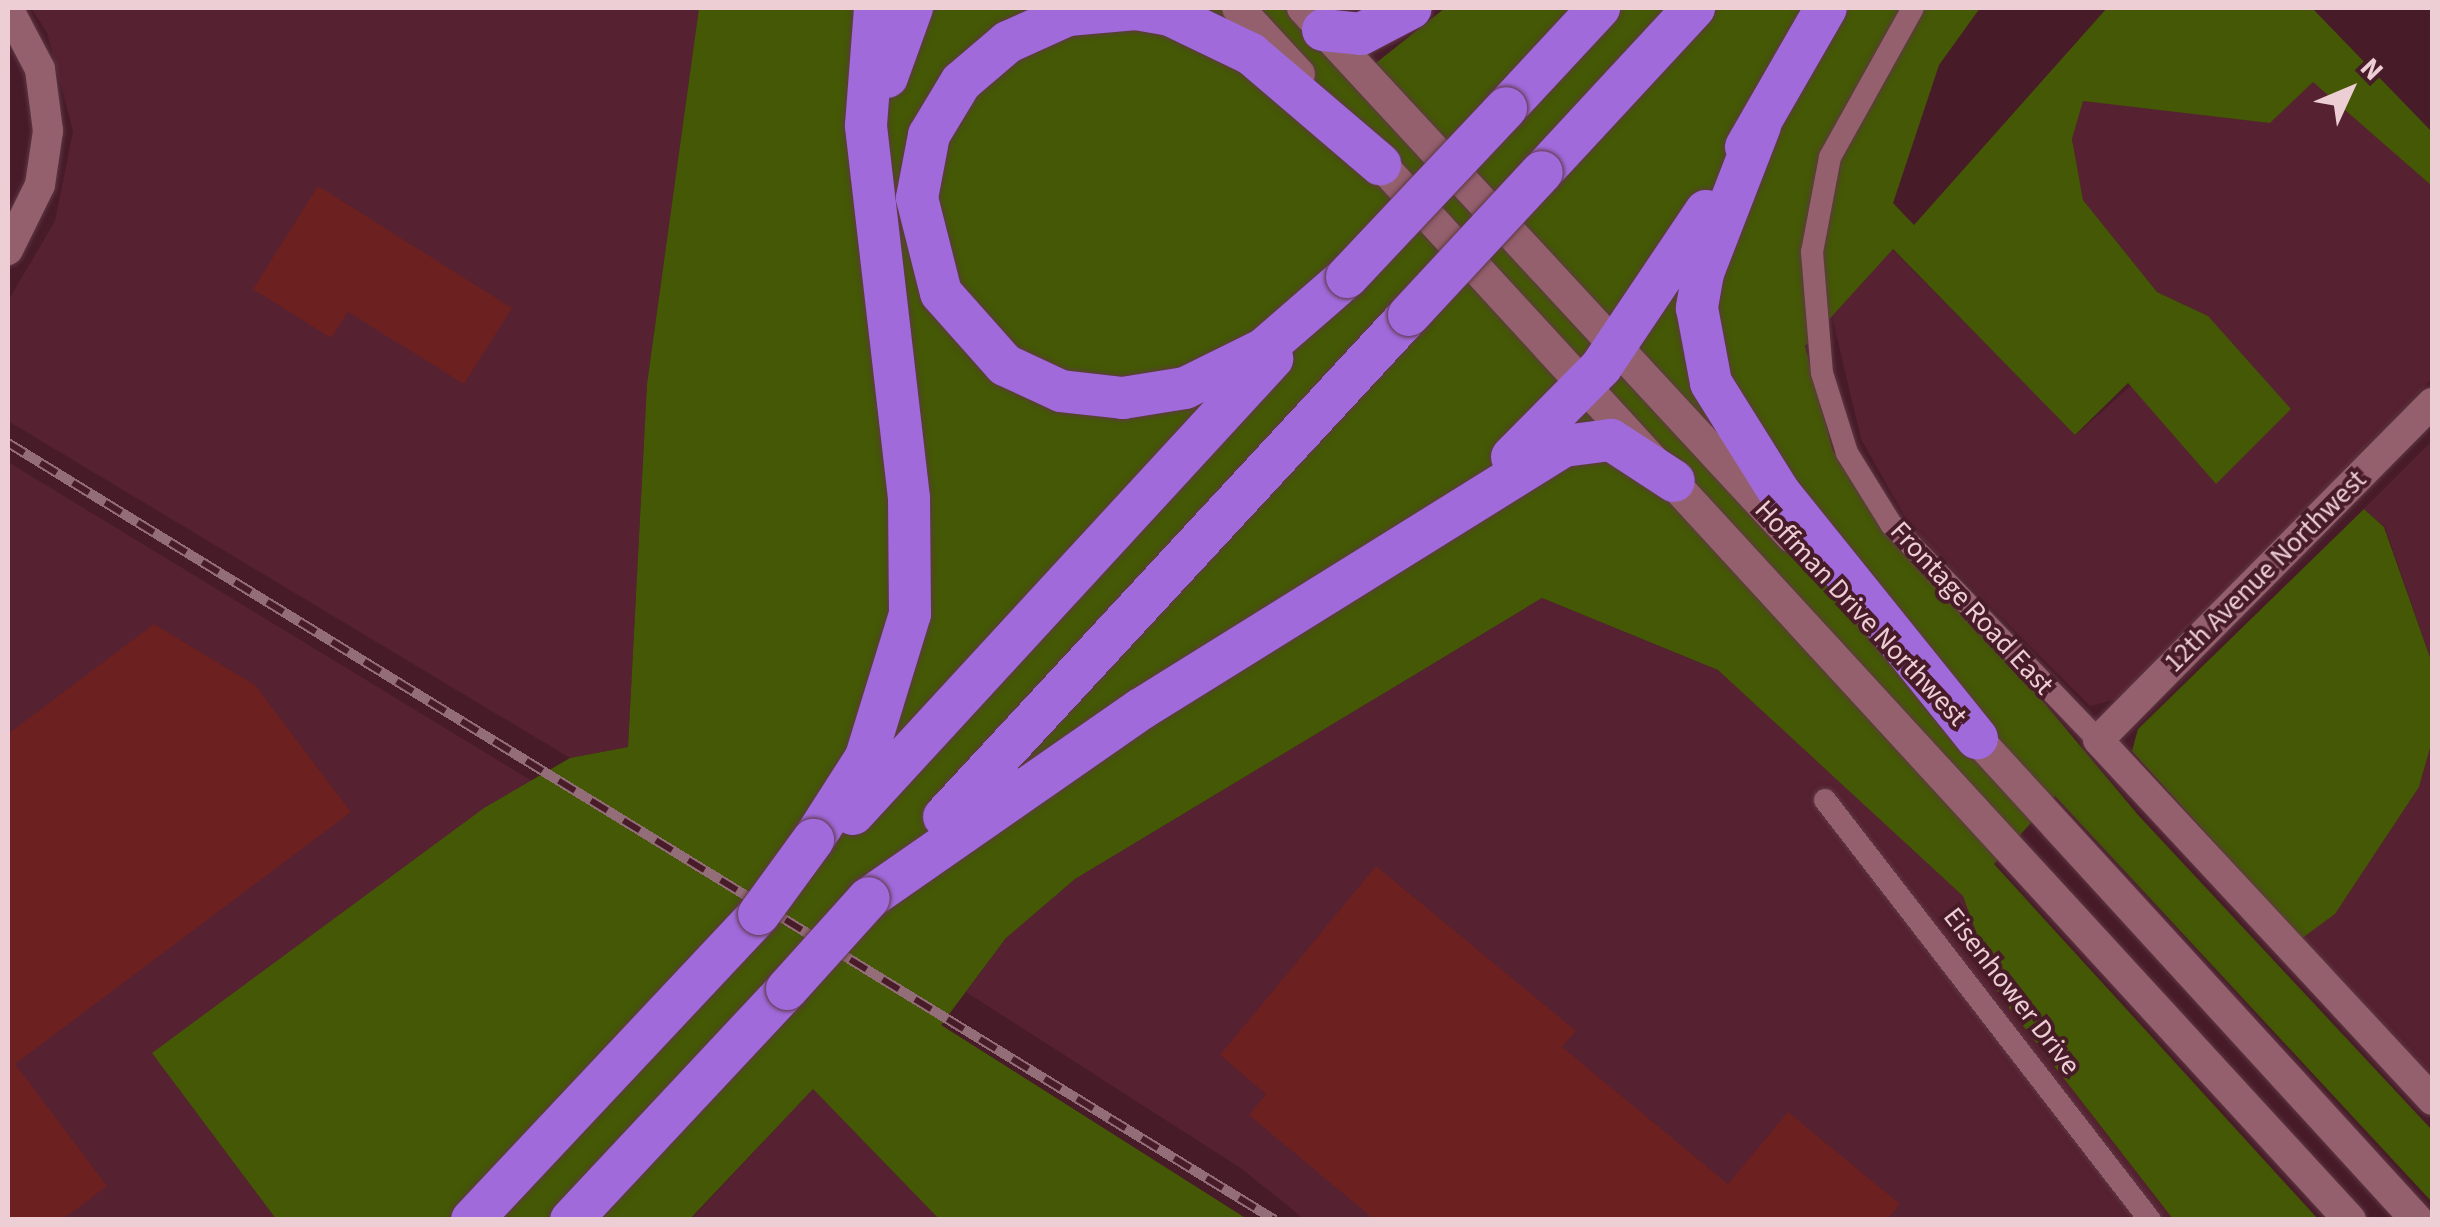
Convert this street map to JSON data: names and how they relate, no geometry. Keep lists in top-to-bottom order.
{
  "streets": {
    "main road": ["Hoffman Drive Northwest"],
    "street": ["12th Avenue Northwest", "Frontage Road East", "Eisenhower Drive"]
  },
  "crossings": [
    ["12th Avenue Northwest", "Frontage Road East"]
  ],
  "north": "top right"
}
